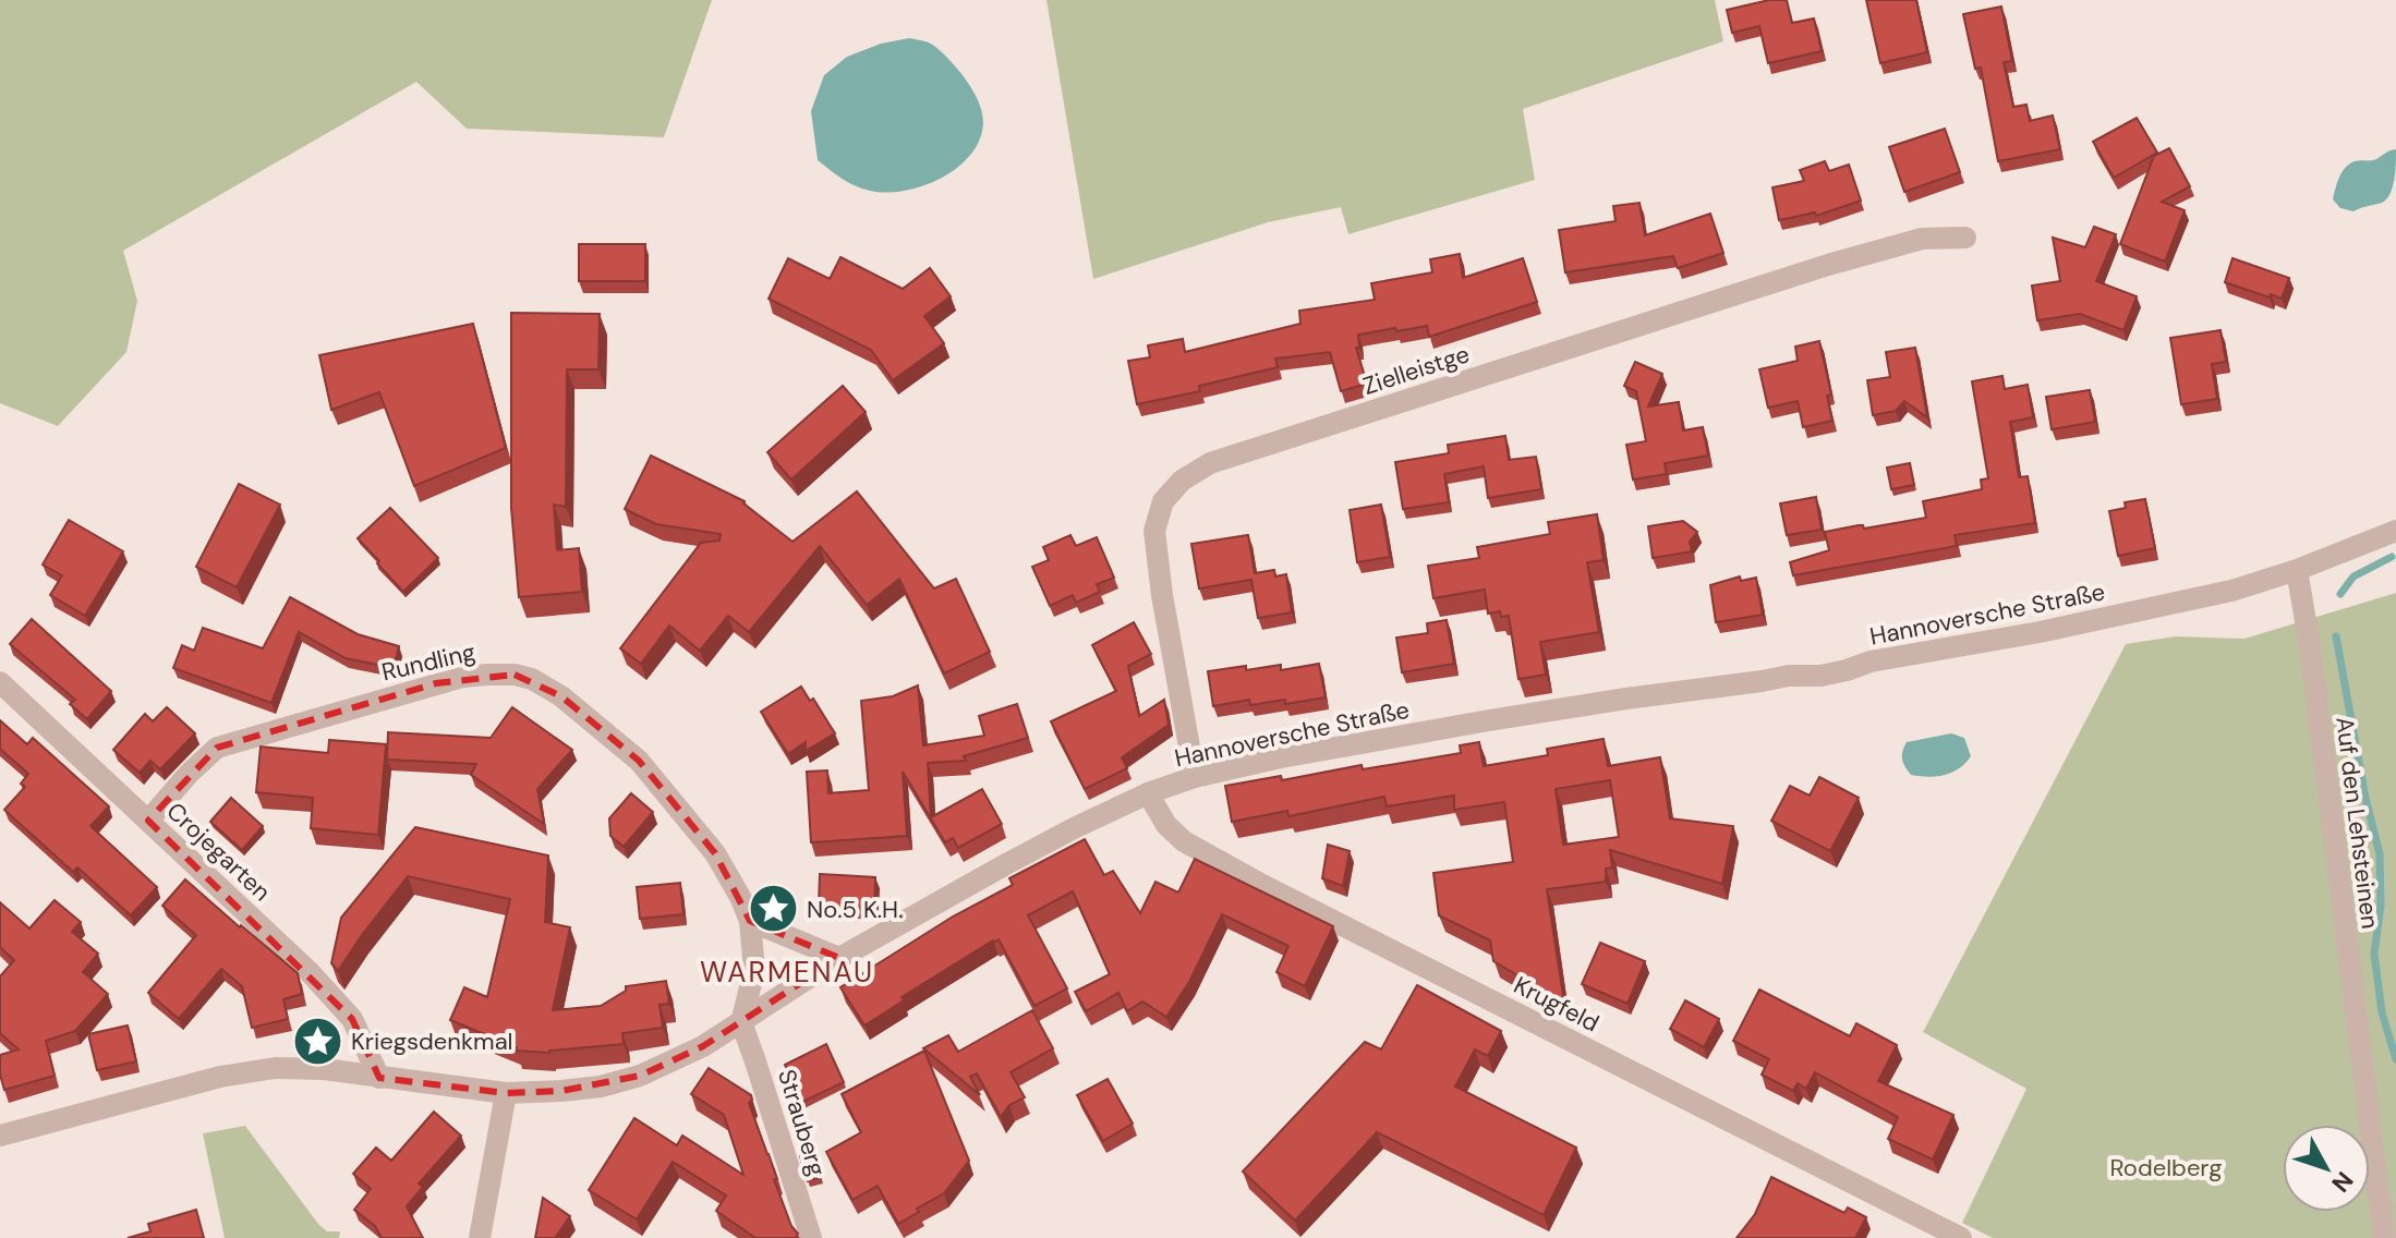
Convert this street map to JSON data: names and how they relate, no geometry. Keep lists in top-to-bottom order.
{
  "streets": {
    "street": [
      "Zielleistge",
      "Hannoversche Straße",
      "Rundling",
      "Auf den Lehsteinen",
      "Crojegarten",
      "Krugfeld",
      "Strauberg"
    ]
  },
  "crossings": [
    ["Zielleistge", "Hannoversche Straße"],
    ["Hannoversche Straße", "Rundling"],
    ["Hannoversche Straße", "Auf den Lehsteinen"],
    ["Hannoversche Straße", "Crojegarten"],
    ["Hannoversche Straße", "Krugfeld"],
    ["Hannoversche Straße", "Strauberg"],
    ["Rundling", "Crojegarten"],
    ["Rundling", "Strauberg"]
  ],
  "districts": ["WARMENAU"],
  "parks": ["Rodelberg"],
  "places": {
    "place": ["No.5 K.H.", "Kriegsdenkmal"]
  },
  "north": "bottom right"
}
